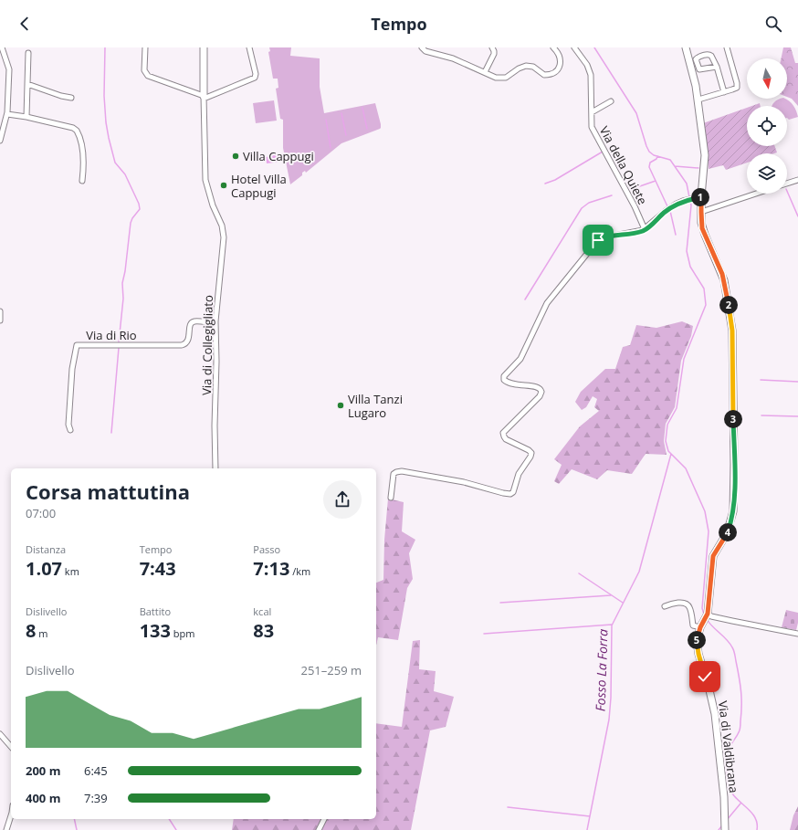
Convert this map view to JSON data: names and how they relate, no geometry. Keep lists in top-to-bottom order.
{
  "streets": {
    "street": [
      "Via della Quiete",
      "Via di Rio",
      "Via di Collegigliato",
      "Via di Valdibrana"
    ]
  },
  "crossings": [
    ["Via di Rio", "Via di Collegigliato"]
  ],
  "water": ["Fosso La Forra"],
  "places": ["Villa Cappugi", "Hotel Villa Cappugi", "Villa Tanzi Lugaro"],
  "north": "bottom",
  "page": {
    "header": "Tempo",
    "pins": [
      "1",
      "2",
      "3",
      "4",
      "5"
    ],
    "heading": ["Corsa mattutina", "07:00"],
    "stats": [
      ["Distanza", "1.07 km"],
      ["Tempo", "7:43"],
      ["Passo", "7:13 /km"],
      ["Dislivello", "8 m"],
      ["Battito", "133 bpm"],
      ["kcal", "83"]
    ],
    "chart": ["Dislivello", "251–259 m"],
    "list": [
      {
        "name": "200 m",
        "note": "6:45"
      },
      {
        "name": "400 m",
        "note": "7:39"
      }
    ]
  }
}
